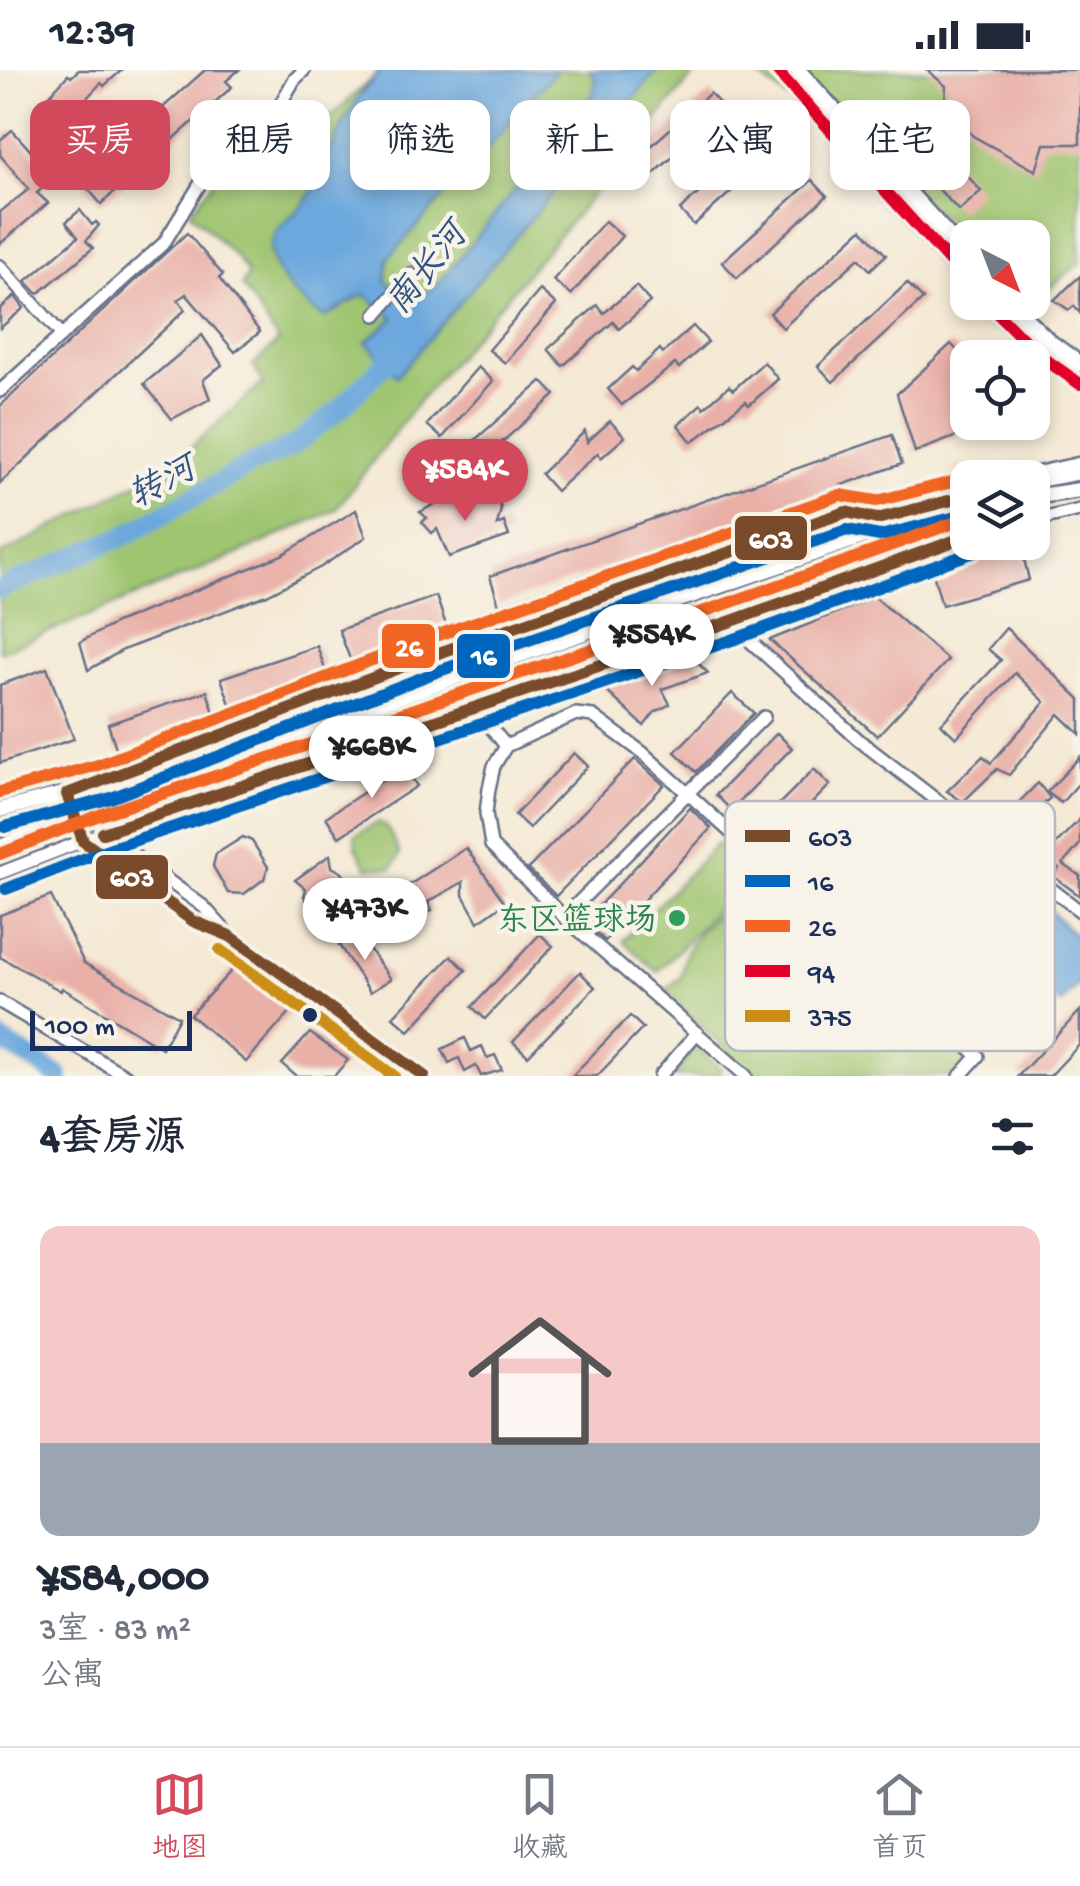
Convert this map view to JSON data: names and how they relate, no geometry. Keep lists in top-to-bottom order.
{
  "water": ["南长河", "转河"],
  "places": ["东区篮球场"],
  "lines": [
    "transit line 94",
    "transit line 26",
    "transit line 603",
    "transit line 16",
    "transit line 375"
  ],
  "legend": [
    "603",
    "16",
    "26",
    "94",
    "375"
  ],
  "scale_bar": "100 m",
  "north": "bottom right",
  "page": {
    "status": "12:39",
    "chip": [
      "买房",
      "租房",
      "筛选",
      "新上",
      "公寓",
      "住宅"
    ],
    "price": [
      "¥584K",
      "¥554K",
      "¥668K",
      "¥473K"
    ],
    "scale": "100 m",
    "heading": "4套房源",
    "list": [
      {
        "name": "¥584,000",
        "note": "3室 · 83 m² · 公寓"
      }
    ],
    "tabs": ["地图", "收藏", "首页"]
  }
}
